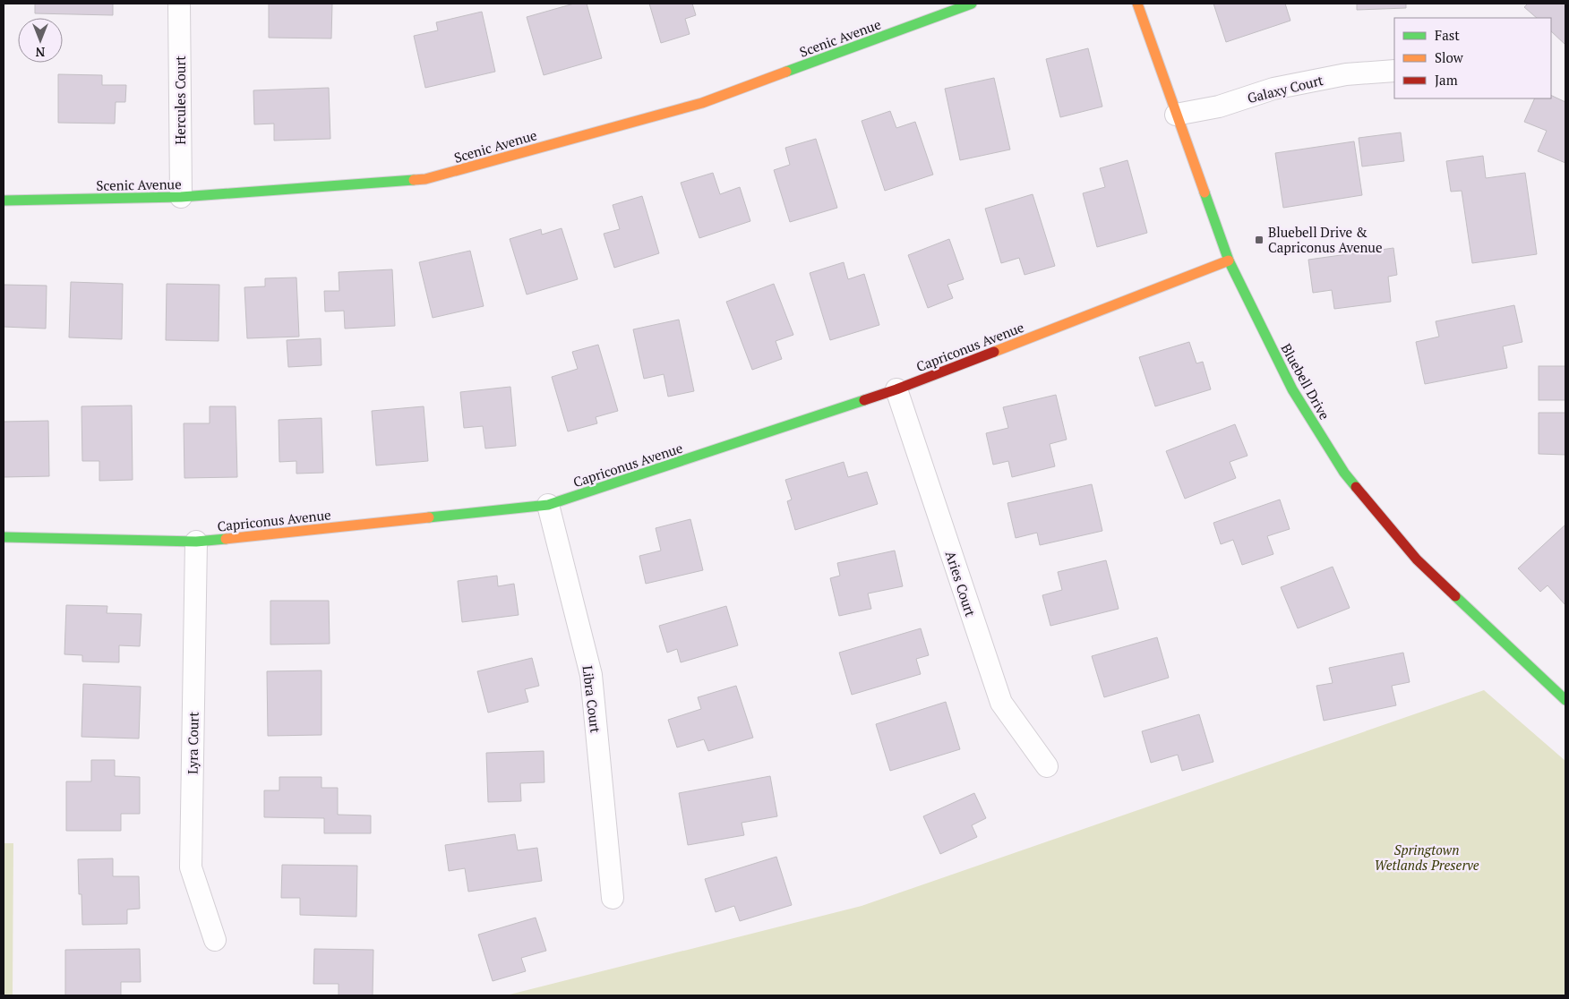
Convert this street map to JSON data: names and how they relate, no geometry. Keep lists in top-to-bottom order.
{
  "streets": {
    "street": [
      "Scenic Avenue",
      "Galaxy Court",
      "Hercules Court",
      "Capriconus Avenue",
      "Bluebell Drive",
      "Aries Court",
      "Libra Court",
      "Lyra Court"
    ]
  },
  "crossings": [
    ["Scenic Avenue", "Hercules Court"],
    ["Galaxy Court", "Bluebell Drive"],
    ["Capriconus Avenue", "Bluebell Drive"],
    ["Capriconus Avenue", "Aries Court"],
    ["Capriconus Avenue", "Libra Court"],
    ["Capriconus Avenue", "Lyra Court"]
  ],
  "parks": ["Springtown Wetlands Preserve"],
  "places": {
    "transit": ["Bluebell Drive & Capriconus Avenue"]
  },
  "legend": ["Fast", "Slow", "Jam"],
  "north": "bottom"
}
